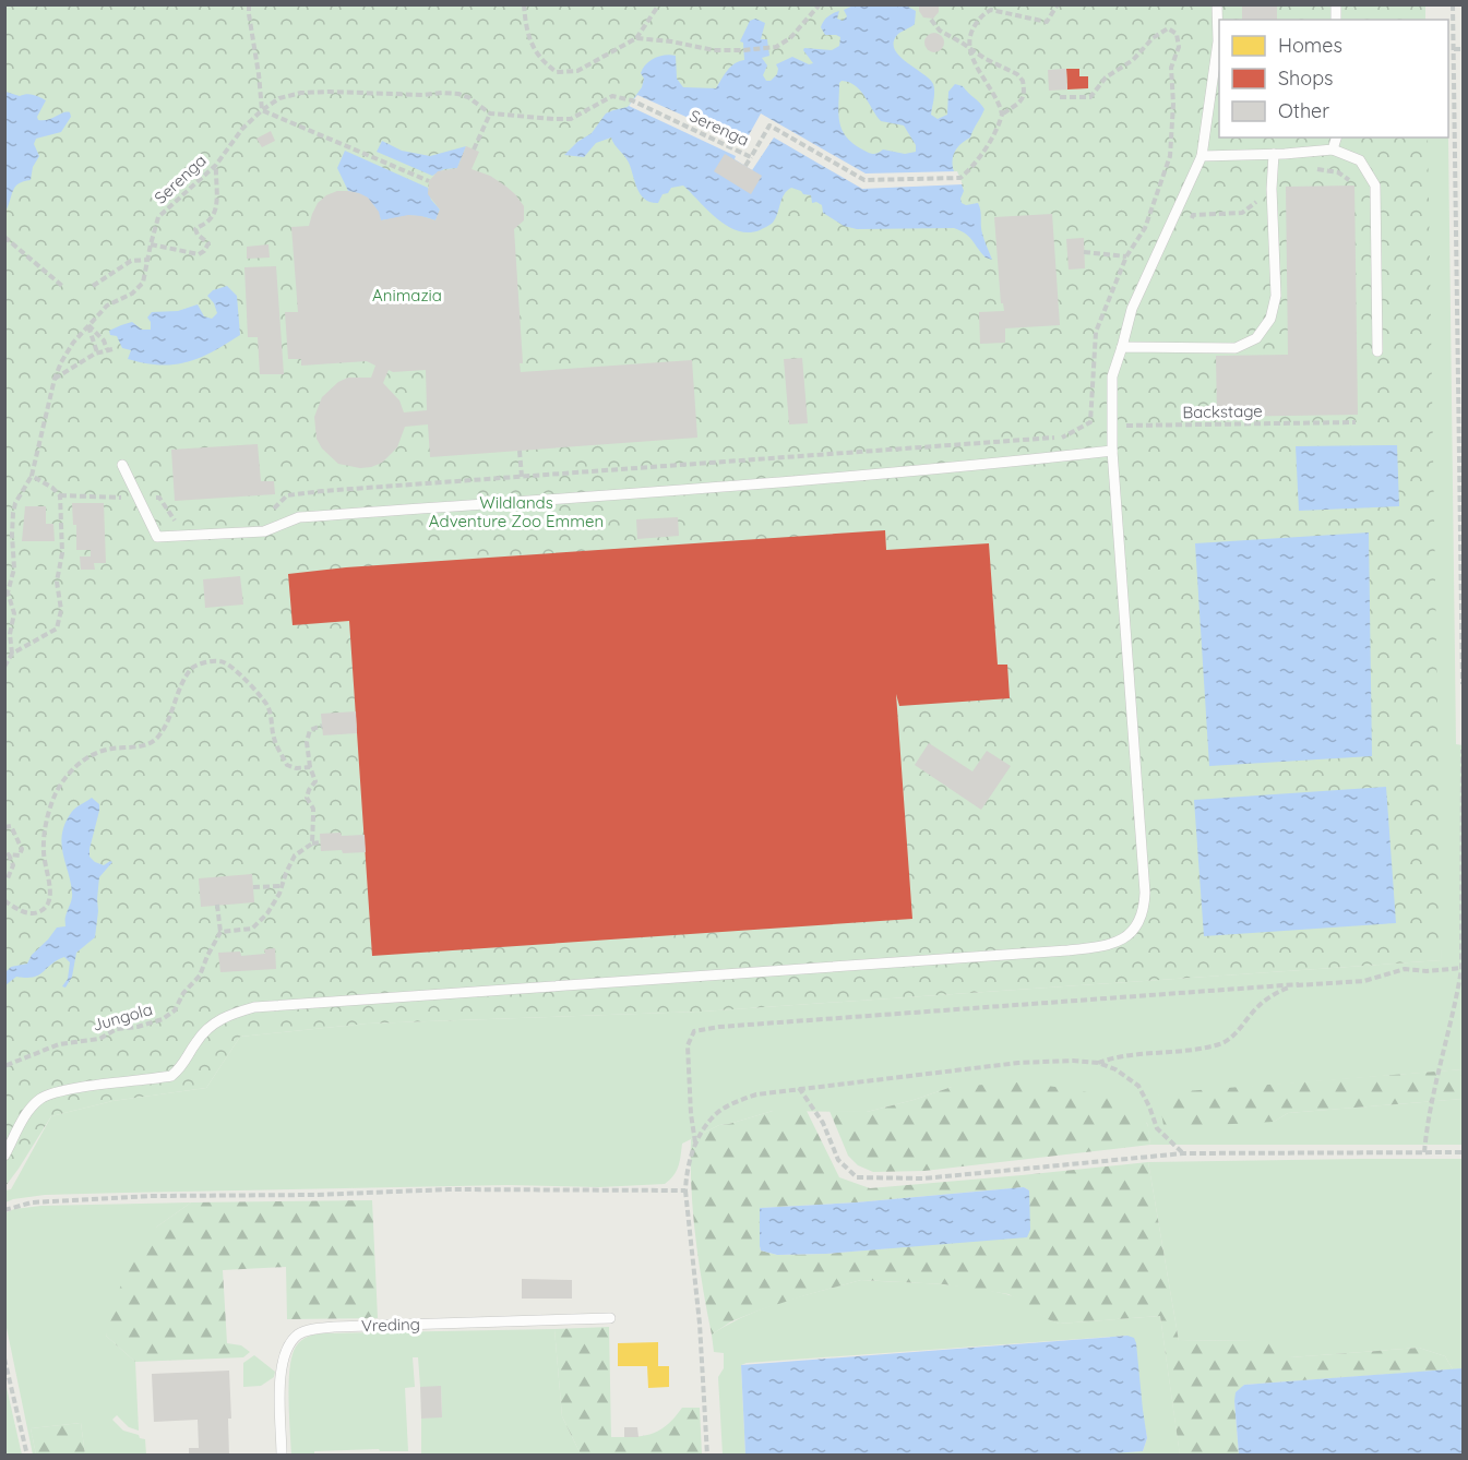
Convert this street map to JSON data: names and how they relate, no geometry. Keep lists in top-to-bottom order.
{
  "streets": {
    "lane": ["Vreding"],
    "path": ["Serenga", "Backstage", "Jungola"]
  },
  "parks": ["Animazia", "Wildlands Adventure Zoo Emmen"],
  "legend": ["Homes", "Shops", "Other"]
}
